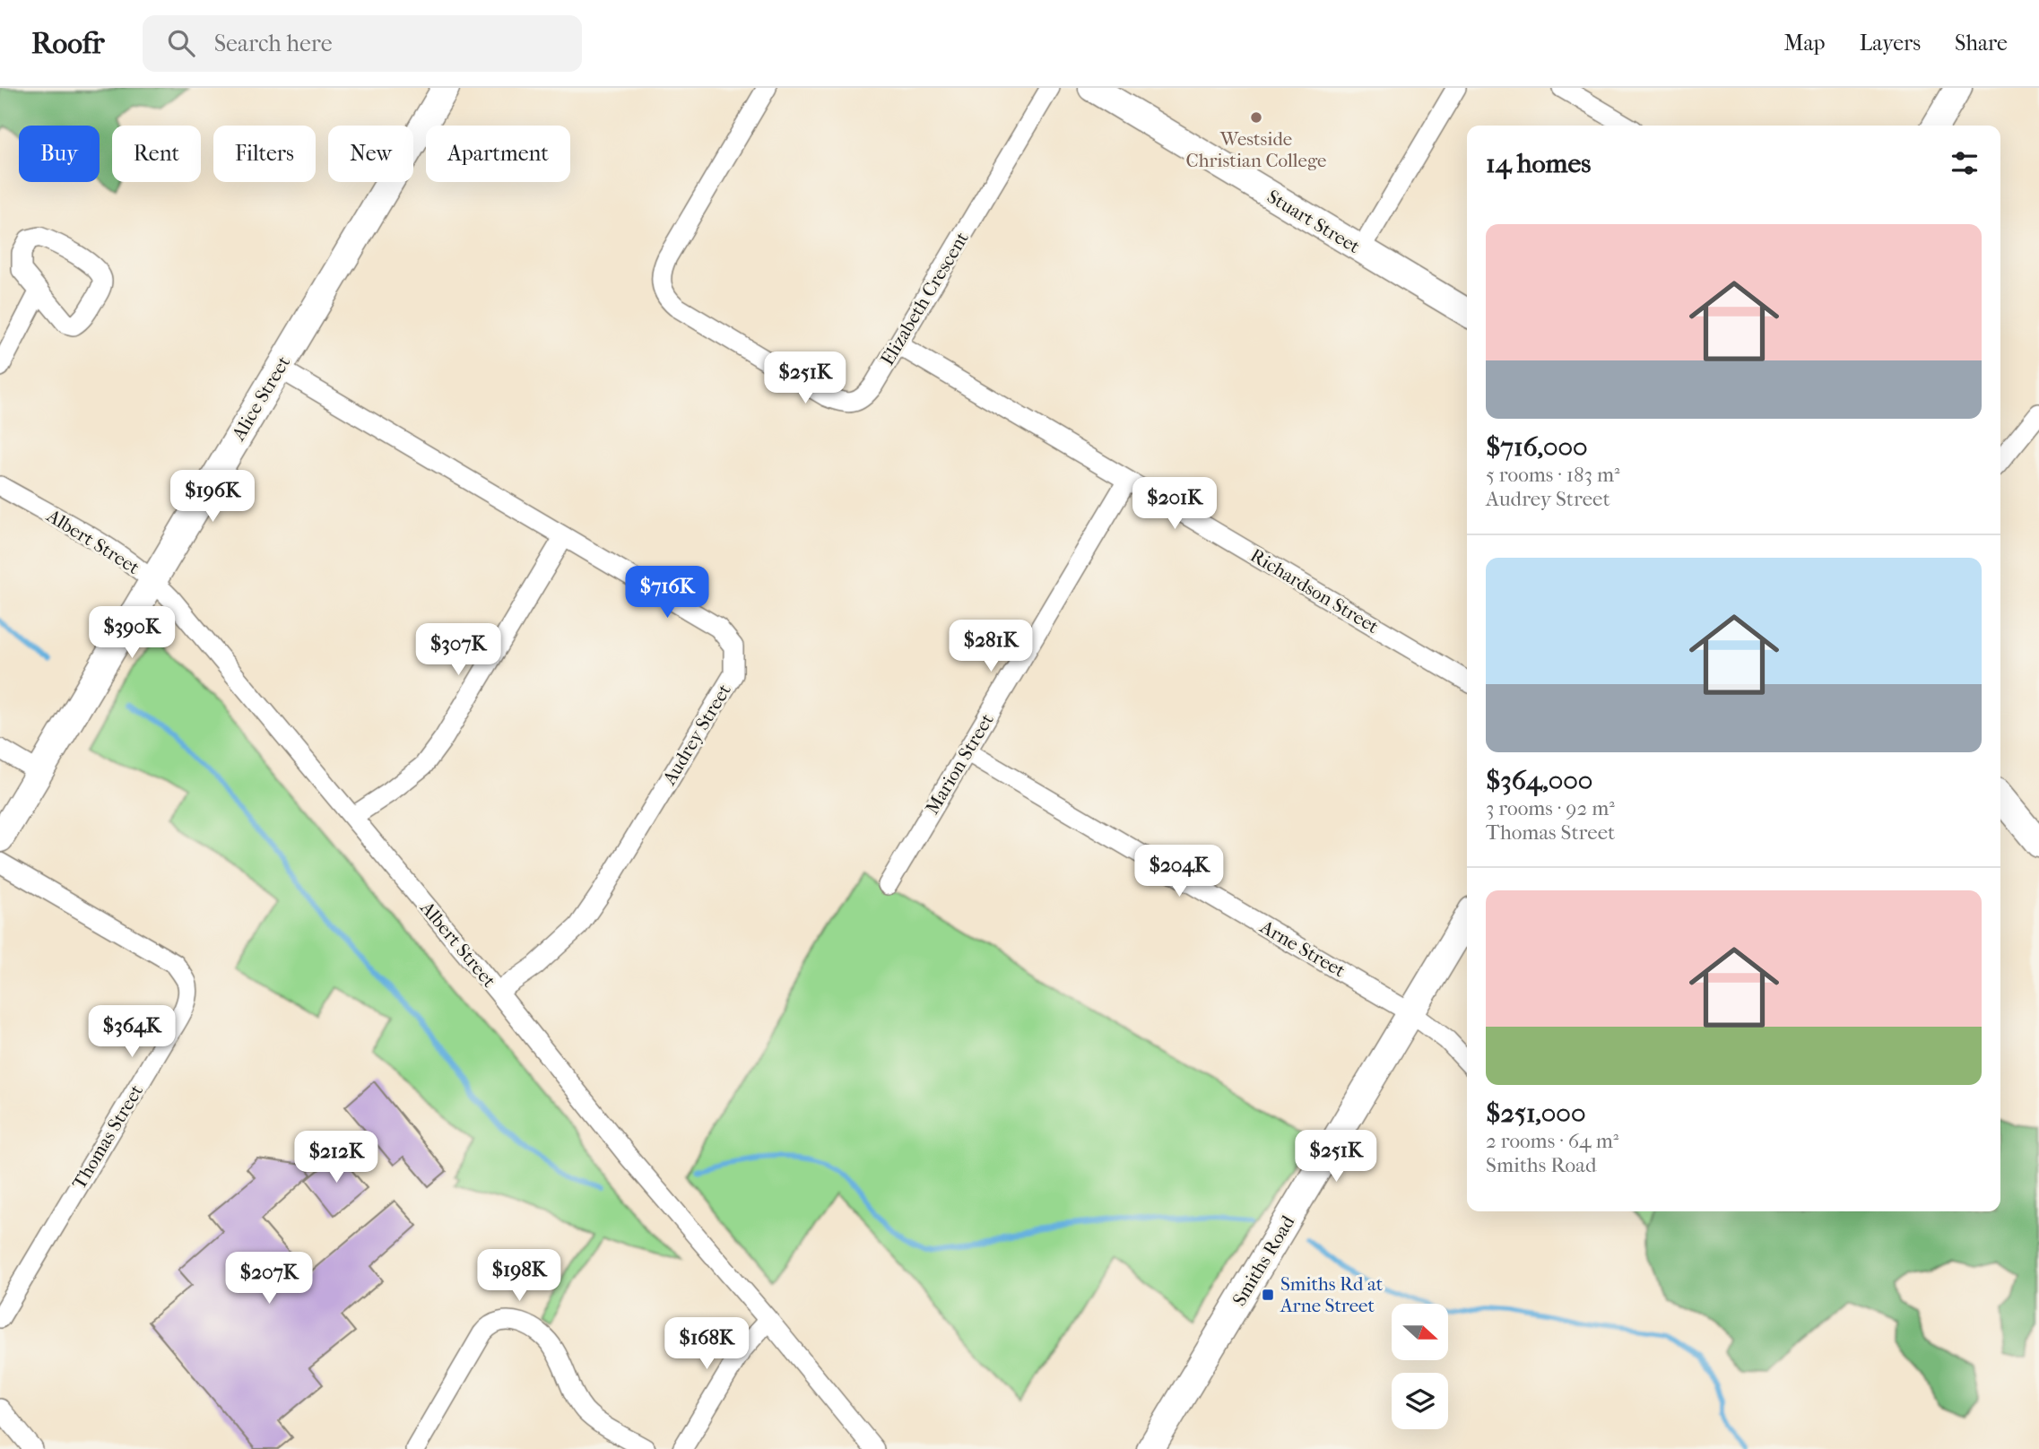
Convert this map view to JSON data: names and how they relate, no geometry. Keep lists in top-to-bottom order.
{
  "streets": {
    "street": [
      "Stuart Street",
      "Elizabeth Crescent",
      "Alice Street",
      "Albert Street",
      "Richardson Street",
      "Audrey Street",
      "Marion Street",
      "Arne Street",
      "Thomas Street",
      "Smiths Road"
    ]
  },
  "crossings": [
    ["Elizabeth Crescent", "Richardson Street"],
    ["Alice Street", "Albert Street"],
    ["Alice Street", "Audrey Street"],
    ["Albert Street", "Audrey Street"],
    ["Richardson Street", "Marion Street"],
    ["Marion Street", "Arne Street"],
    ["Arne Street", "Smiths Road"]
  ],
  "places": {
    "other": ["Westside Christian College"],
    "transit": ["Smiths Rd at Arne Street"]
  },
  "north": "right",
  "page": {
    "header": "Roofr",
    "search": "Search here",
    "nav": ["Map", "Layers", "Share"],
    "chip": [
      "Buy",
      "Rent",
      "Filters",
      "New",
      "Apartment"
    ],
    "heading": "14 homes",
    "list": [
      {
        "name": "$716,000",
        "note": "5 rooms · 183 m² · Audrey Street"
      },
      {
        "name": "$364,000",
        "note": "3 rooms · 92 m² · Thomas Street"
      },
      {
        "name": "$251,000",
        "note": "2 rooms · 64 m² · Smiths Road"
      }
    ],
    "price": [
      "$251K",
      "$196K",
      "$201K",
      "$716K",
      "$390K",
      "$281K",
      "$307K",
      "$204K",
      "$364K",
      "$251K",
      "$212K",
      "$198K",
      "$207K",
      "$168K"
    ]
  }
}
